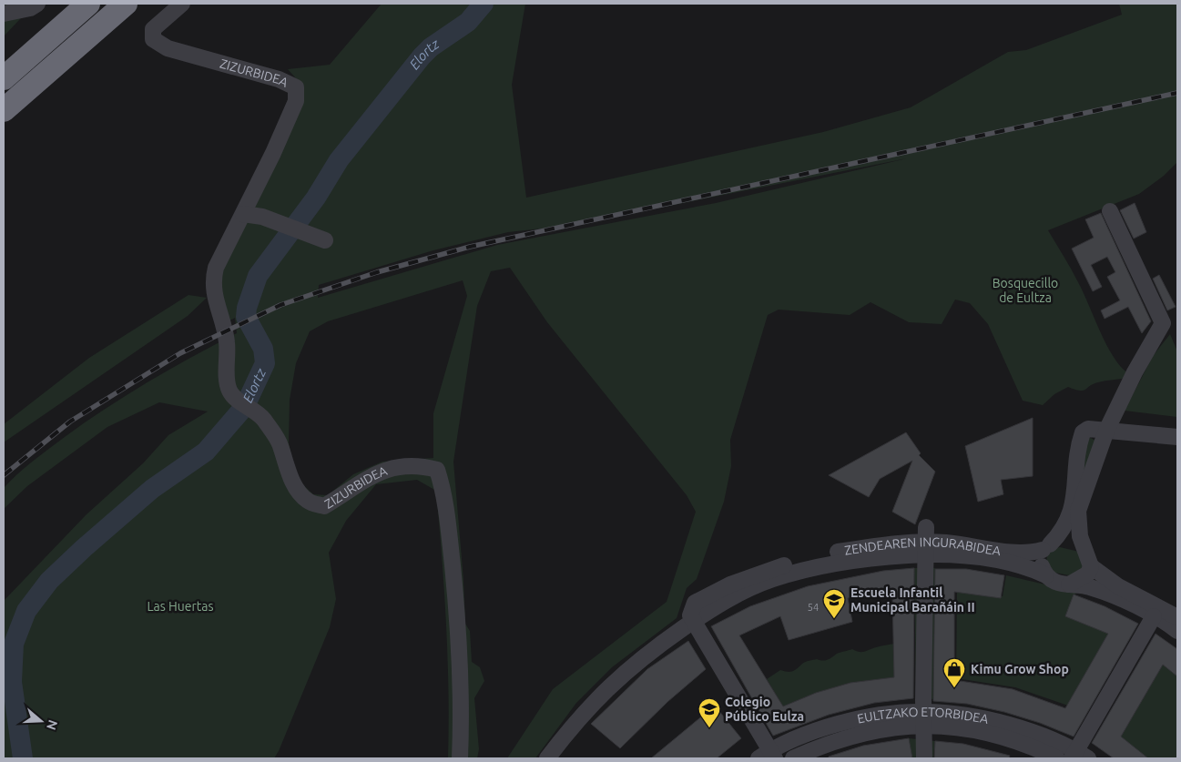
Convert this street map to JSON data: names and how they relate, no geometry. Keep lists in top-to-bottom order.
{
  "streets": {
    "street": ["ZIZURBIDEA", "ZENDEAREN INGURABIDEA", "EULTZAKO ETORBIDEA"]
  },
  "water": ["Elortz"],
  "parks": ["Bosquecillo de Eultza", "Las Huertas"],
  "places": {
    "school or university": ["Escuela Infantil Municipal Barañáin II", "Colegio Público Eulza"],
    "shop": ["Kimu Grow Shop"]
  },
  "house_numbers": ["54"],
  "north": "right"
}
